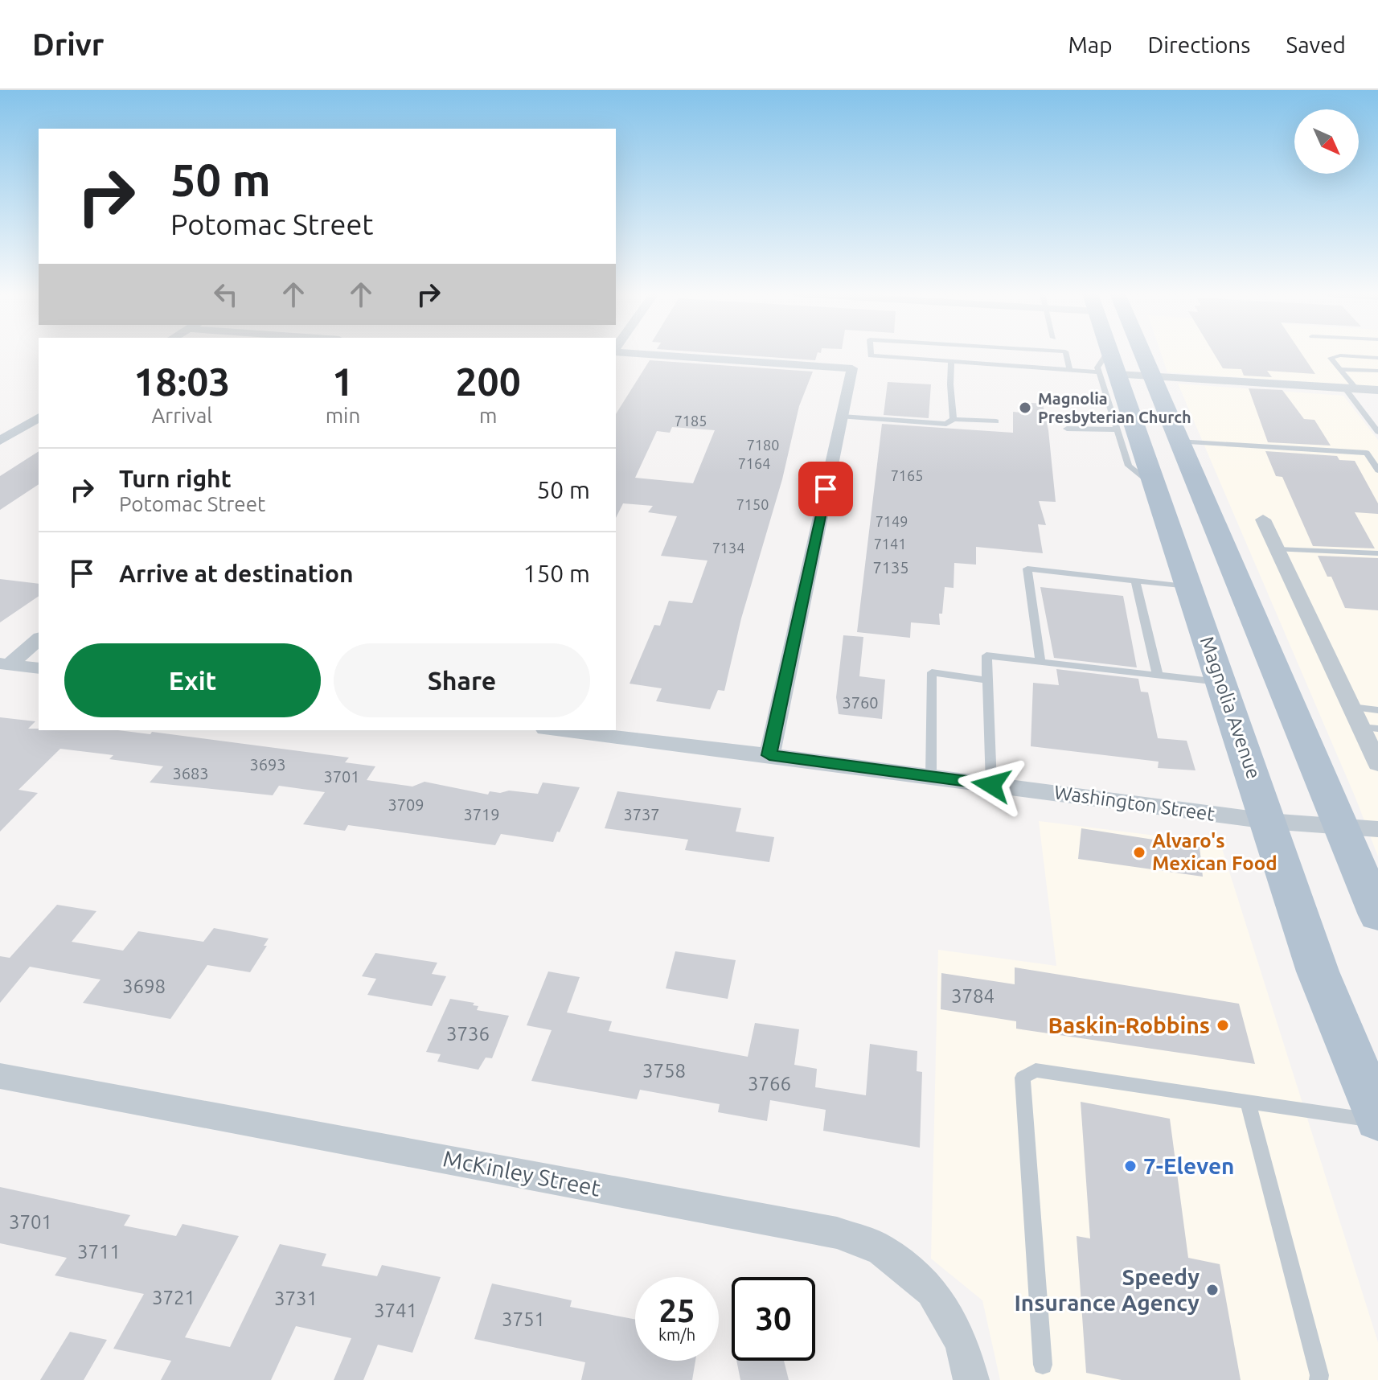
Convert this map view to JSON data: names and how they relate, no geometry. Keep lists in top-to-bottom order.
{
  "streets": {
    "main road": ["Magnolia Avenue"],
    "street": ["Washington Street", "McKinley Street"]
  },
  "crossings": [
    ["Magnolia Avenue", "Washington Street"]
  ],
  "places": [
    "Magnolia Presbyterian Church",
    "Alvaro's Mexican Food",
    "Baskin-Robbins",
    "7-Eleven",
    "Speedy Insurance Agency"
  ],
  "house_numbers": [
    "7185",
    "7180",
    "7164",
    "7165",
    "7150",
    "7149",
    "7141",
    "7134",
    "7135",
    "3760",
    "3693",
    "3683",
    "3701",
    "3709",
    "3719",
    "3737",
    "3698",
    "3784",
    "3736",
    "3758",
    "3766",
    "3701",
    "3711",
    "3721",
    "3731",
    "3741",
    "3751"
  ],
  "north": "bottom right",
  "page": {
    "header": "Drivr",
    "nav": ["Map", "Directions", "Saved"],
    "turn": ["50 m", "Potomac Street"],
    "eta": [
      "18:03",
      "Arrival",
      "1",
      "min",
      "200",
      "m"
    ],
    "list": [
      {
        "name": "Turn right",
        "note": "Potomac Street",
        "value": "50 m"
      },
      {
        "name": "Arrive at destination",
        "value": "150 m"
      }
    ],
    "buttons": ["Exit", "Share"],
    "speed": "25 km/h",
    "limit": "30"
  }
}
